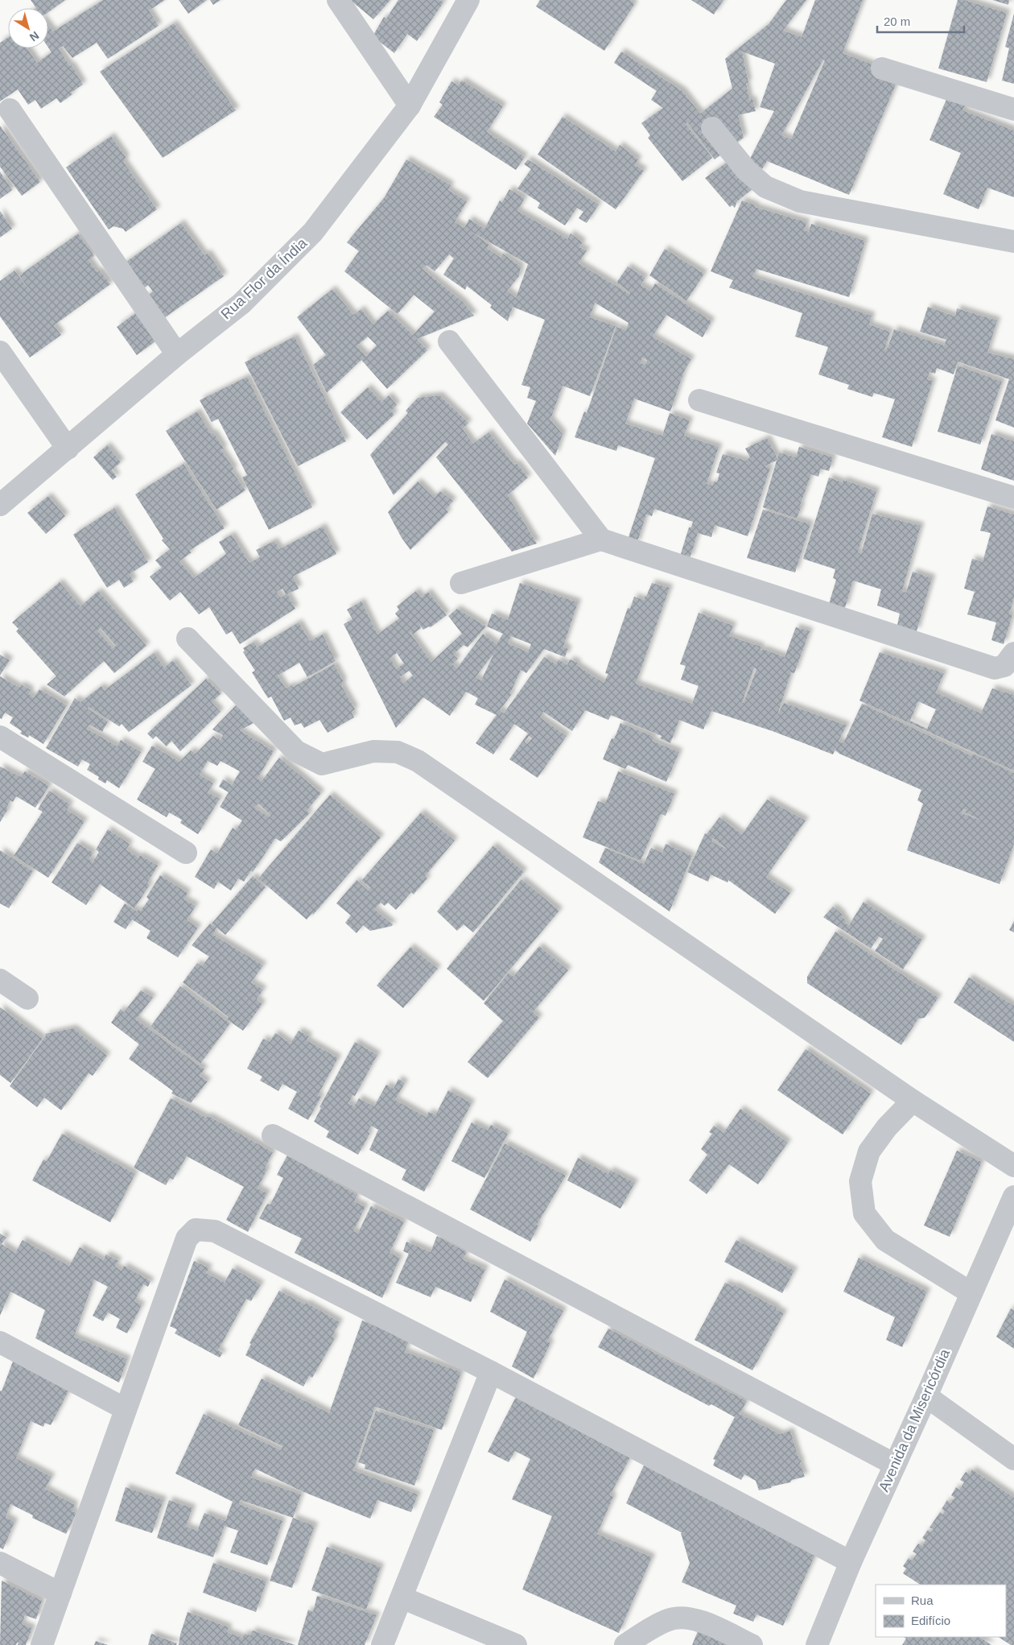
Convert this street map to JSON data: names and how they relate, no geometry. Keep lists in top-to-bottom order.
{
  "streets": {
    "street": ["Rua Flor da Índia", "Avenida da Misericórdia"]
  },
  "legend": ["Rua", "Edifício"],
  "scale_bar": "20 m",
  "north": "bottom right"
}
